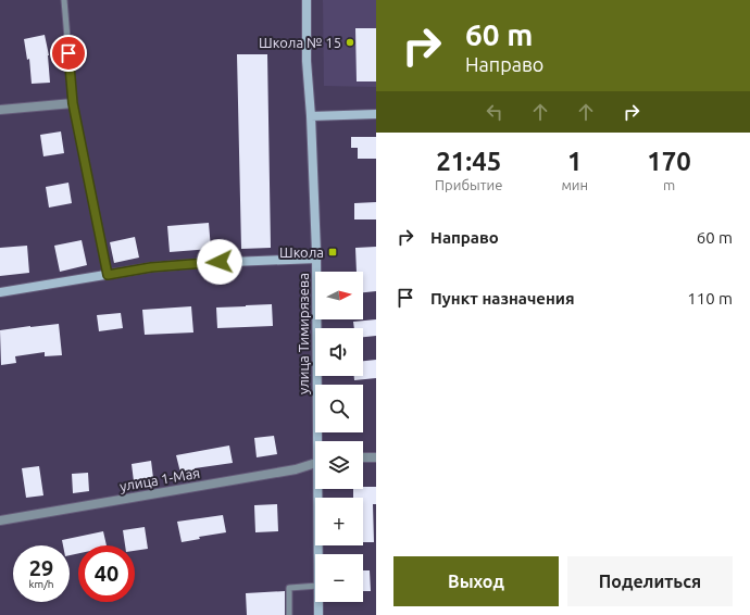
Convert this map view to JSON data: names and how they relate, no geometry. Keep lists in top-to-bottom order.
{
  "streets": {
    "main road": ["улица Тимирязева"],
    "street": ["улица 1-Мая"]
  },
  "places": {
    "other": ["Школа № 15"],
    "transit": ["Школа"]
  },
  "north": "right",
  "page": {
    "turn": ["60 m", "Направо"],
    "eta": [
      "21:45",
      "Прибытие",
      "1",
      "мин",
      "170",
      "m"
    ],
    "list": [
      {
        "name": "Направо",
        "value": "60 m"
      },
      {
        "name": "Пункт назначения",
        "value": "110 m"
      }
    ],
    "map_buttons": ["+", "−"],
    "speed": "29 km/h",
    "limit": "40",
    "buttons": ["Выход", "Поделиться"]
  }
}
